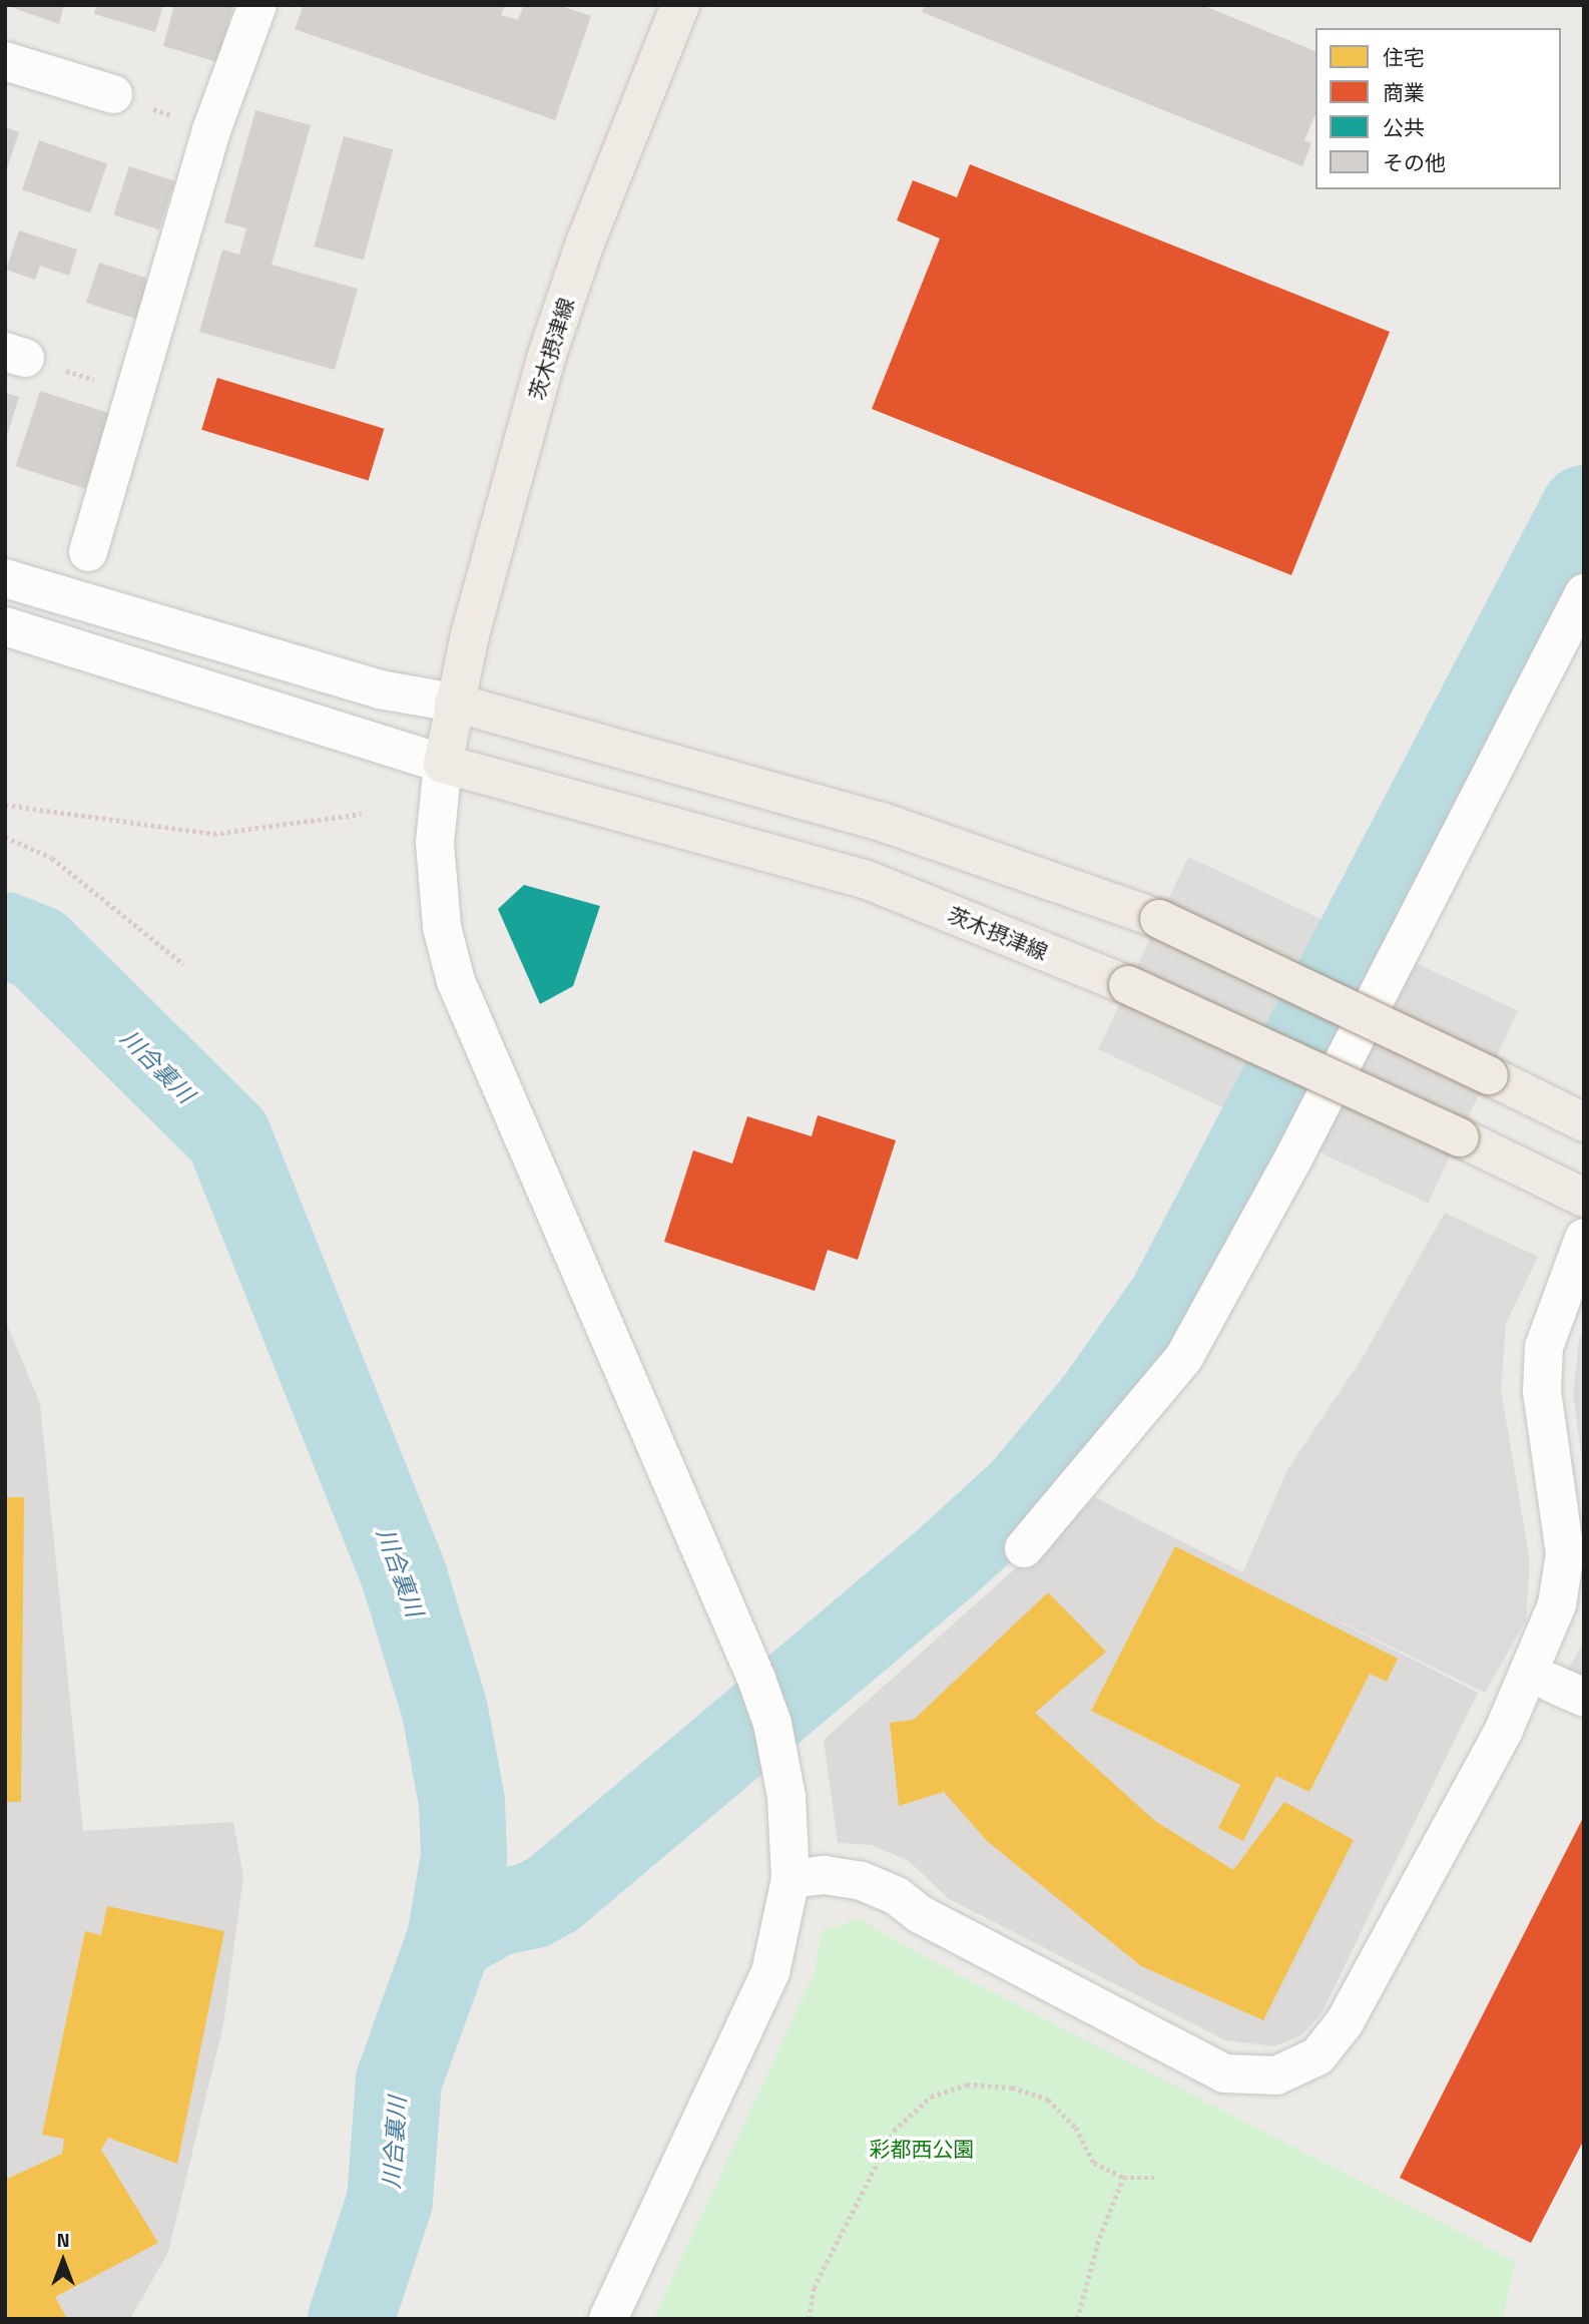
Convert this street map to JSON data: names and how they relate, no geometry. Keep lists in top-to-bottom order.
{
  "streets": {
    "main road": ["茨木摂津線"]
  },
  "water": ["川合裏川"],
  "parks": ["彩都西公園"],
  "legend": [
    "住宅",
    "商業",
    "公共",
    "その他"
  ],
  "north": "top"
}
